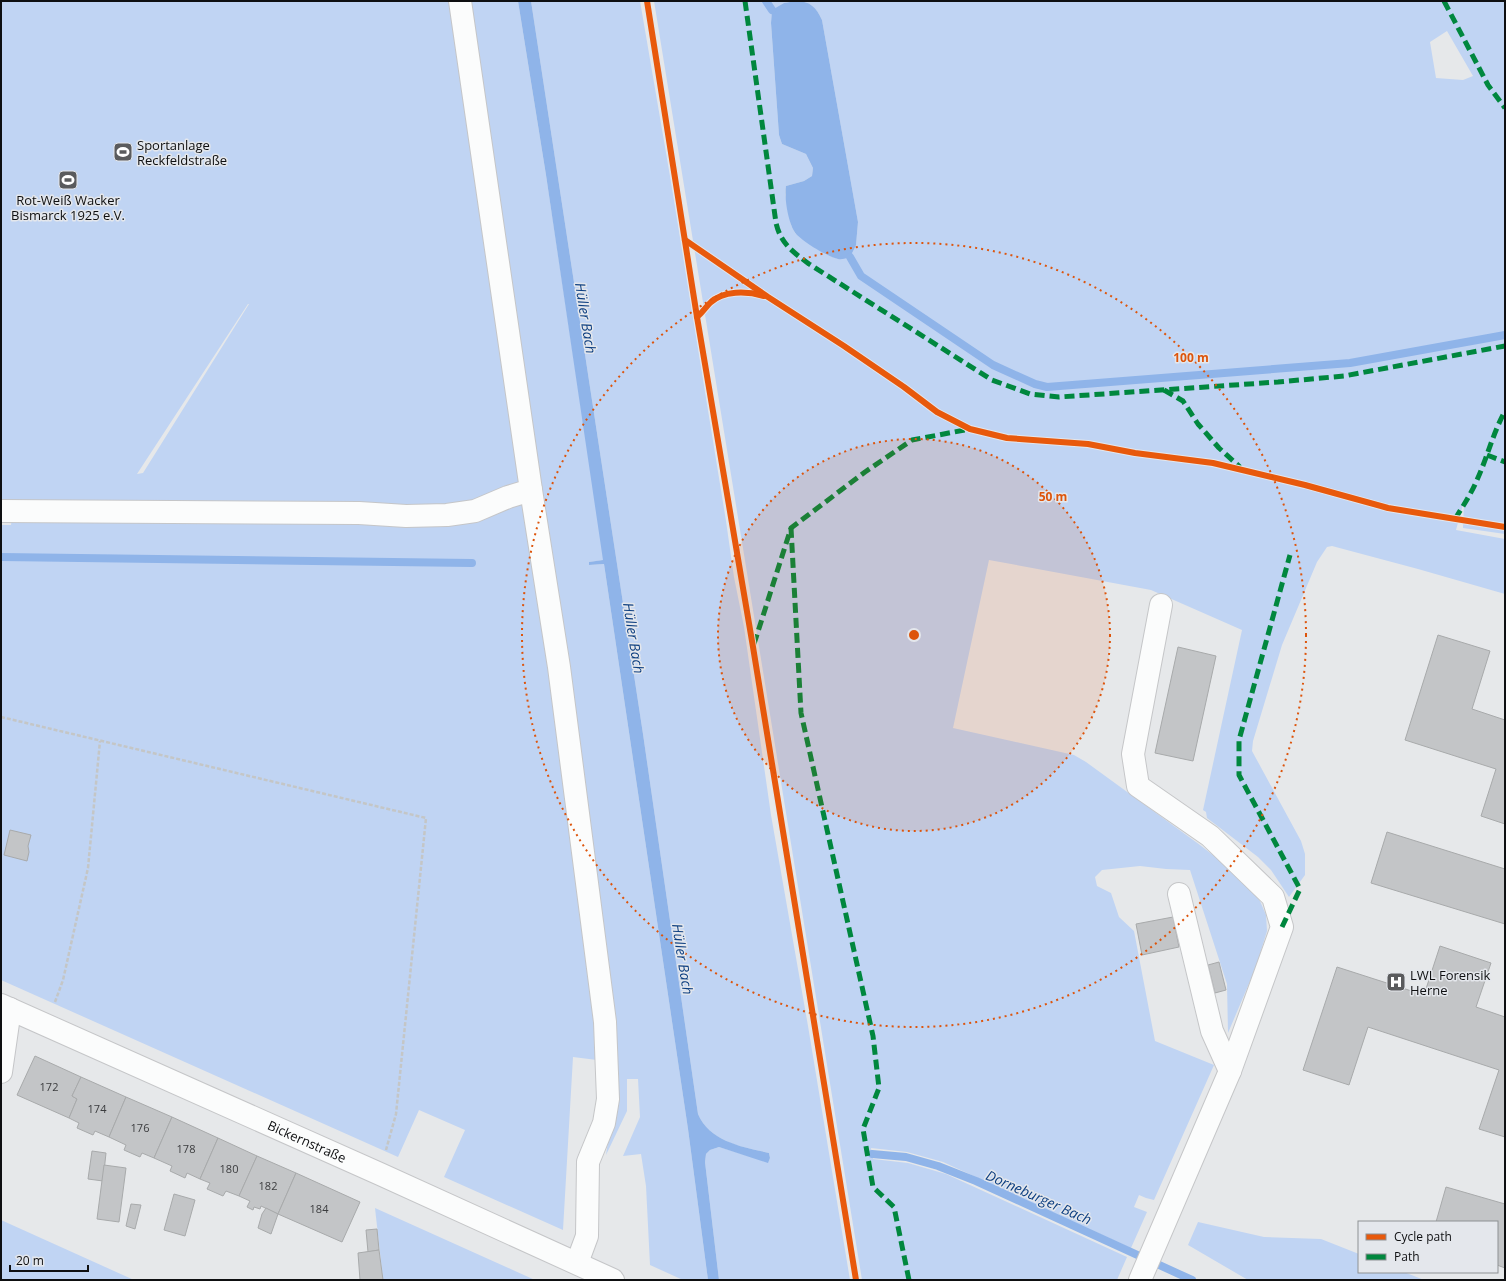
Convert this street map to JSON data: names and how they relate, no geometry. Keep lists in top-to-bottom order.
{
  "streets": {
    "street": ["Bickernstraße"]
  },
  "water": ["Hüller Bach", "Dorneburger Bach"],
  "places": {
    "sports": ["Sportanlage Reckfeldstraße", "Rot-Weiß Wacker Bismarck 1925 e.V."],
    "hospital": ["LWL Forensik Herne"]
  },
  "house_numbers": [
    "172",
    "174",
    "176",
    "178",
    "180",
    "182",
    "184"
  ],
  "legend": ["Cycle path", "Path"],
  "scale_bar": "20 m",
  "rings": ["100 m", "50 m"]
}
